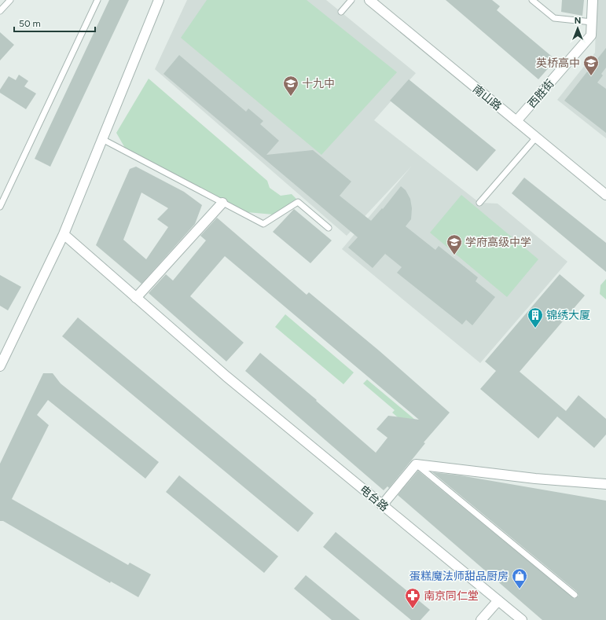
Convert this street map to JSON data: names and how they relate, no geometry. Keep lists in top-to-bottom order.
{
  "streets": {
    "street": ["西胜街", "南山路", "电台路"]
  },
  "crossings": [
    ["西胜街", "南山路"]
  ],
  "places": {
    "school or university": ["英桥高中", "十九中", "学府高级中学"],
    "building": ["锦绣大厦"],
    "shop": ["蛋糕魔法师甜品厨房"],
    "pharmacy": ["南京同仁堂"]
  },
  "scale_bar": "50 m",
  "north": "top"
}
